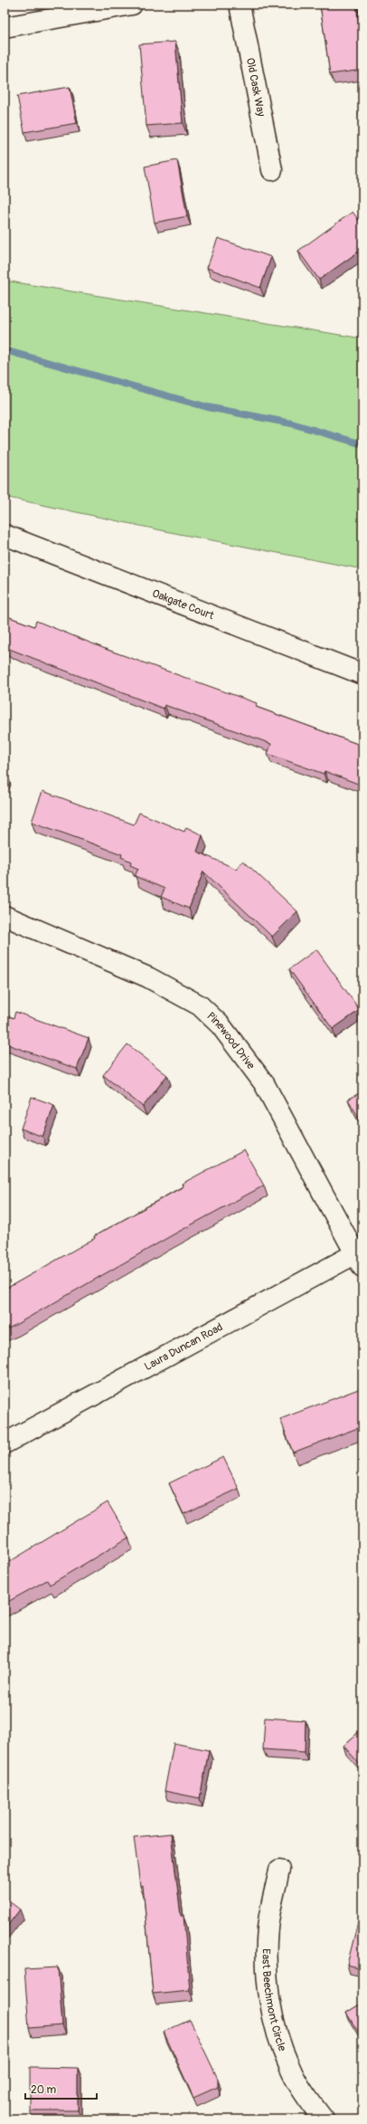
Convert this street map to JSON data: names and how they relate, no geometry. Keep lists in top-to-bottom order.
{
  "streets": {
    "street": [
      "Old Cask Way",
      "Oakgate Court",
      "Pinewood Drive",
      "Laura Duncan Road",
      "East Beechmont Circle"
    ]
  },
  "crossings": [
    ["Pinewood Drive", "Laura Duncan Road"]
  ],
  "scale_bar": "20 m"
}
